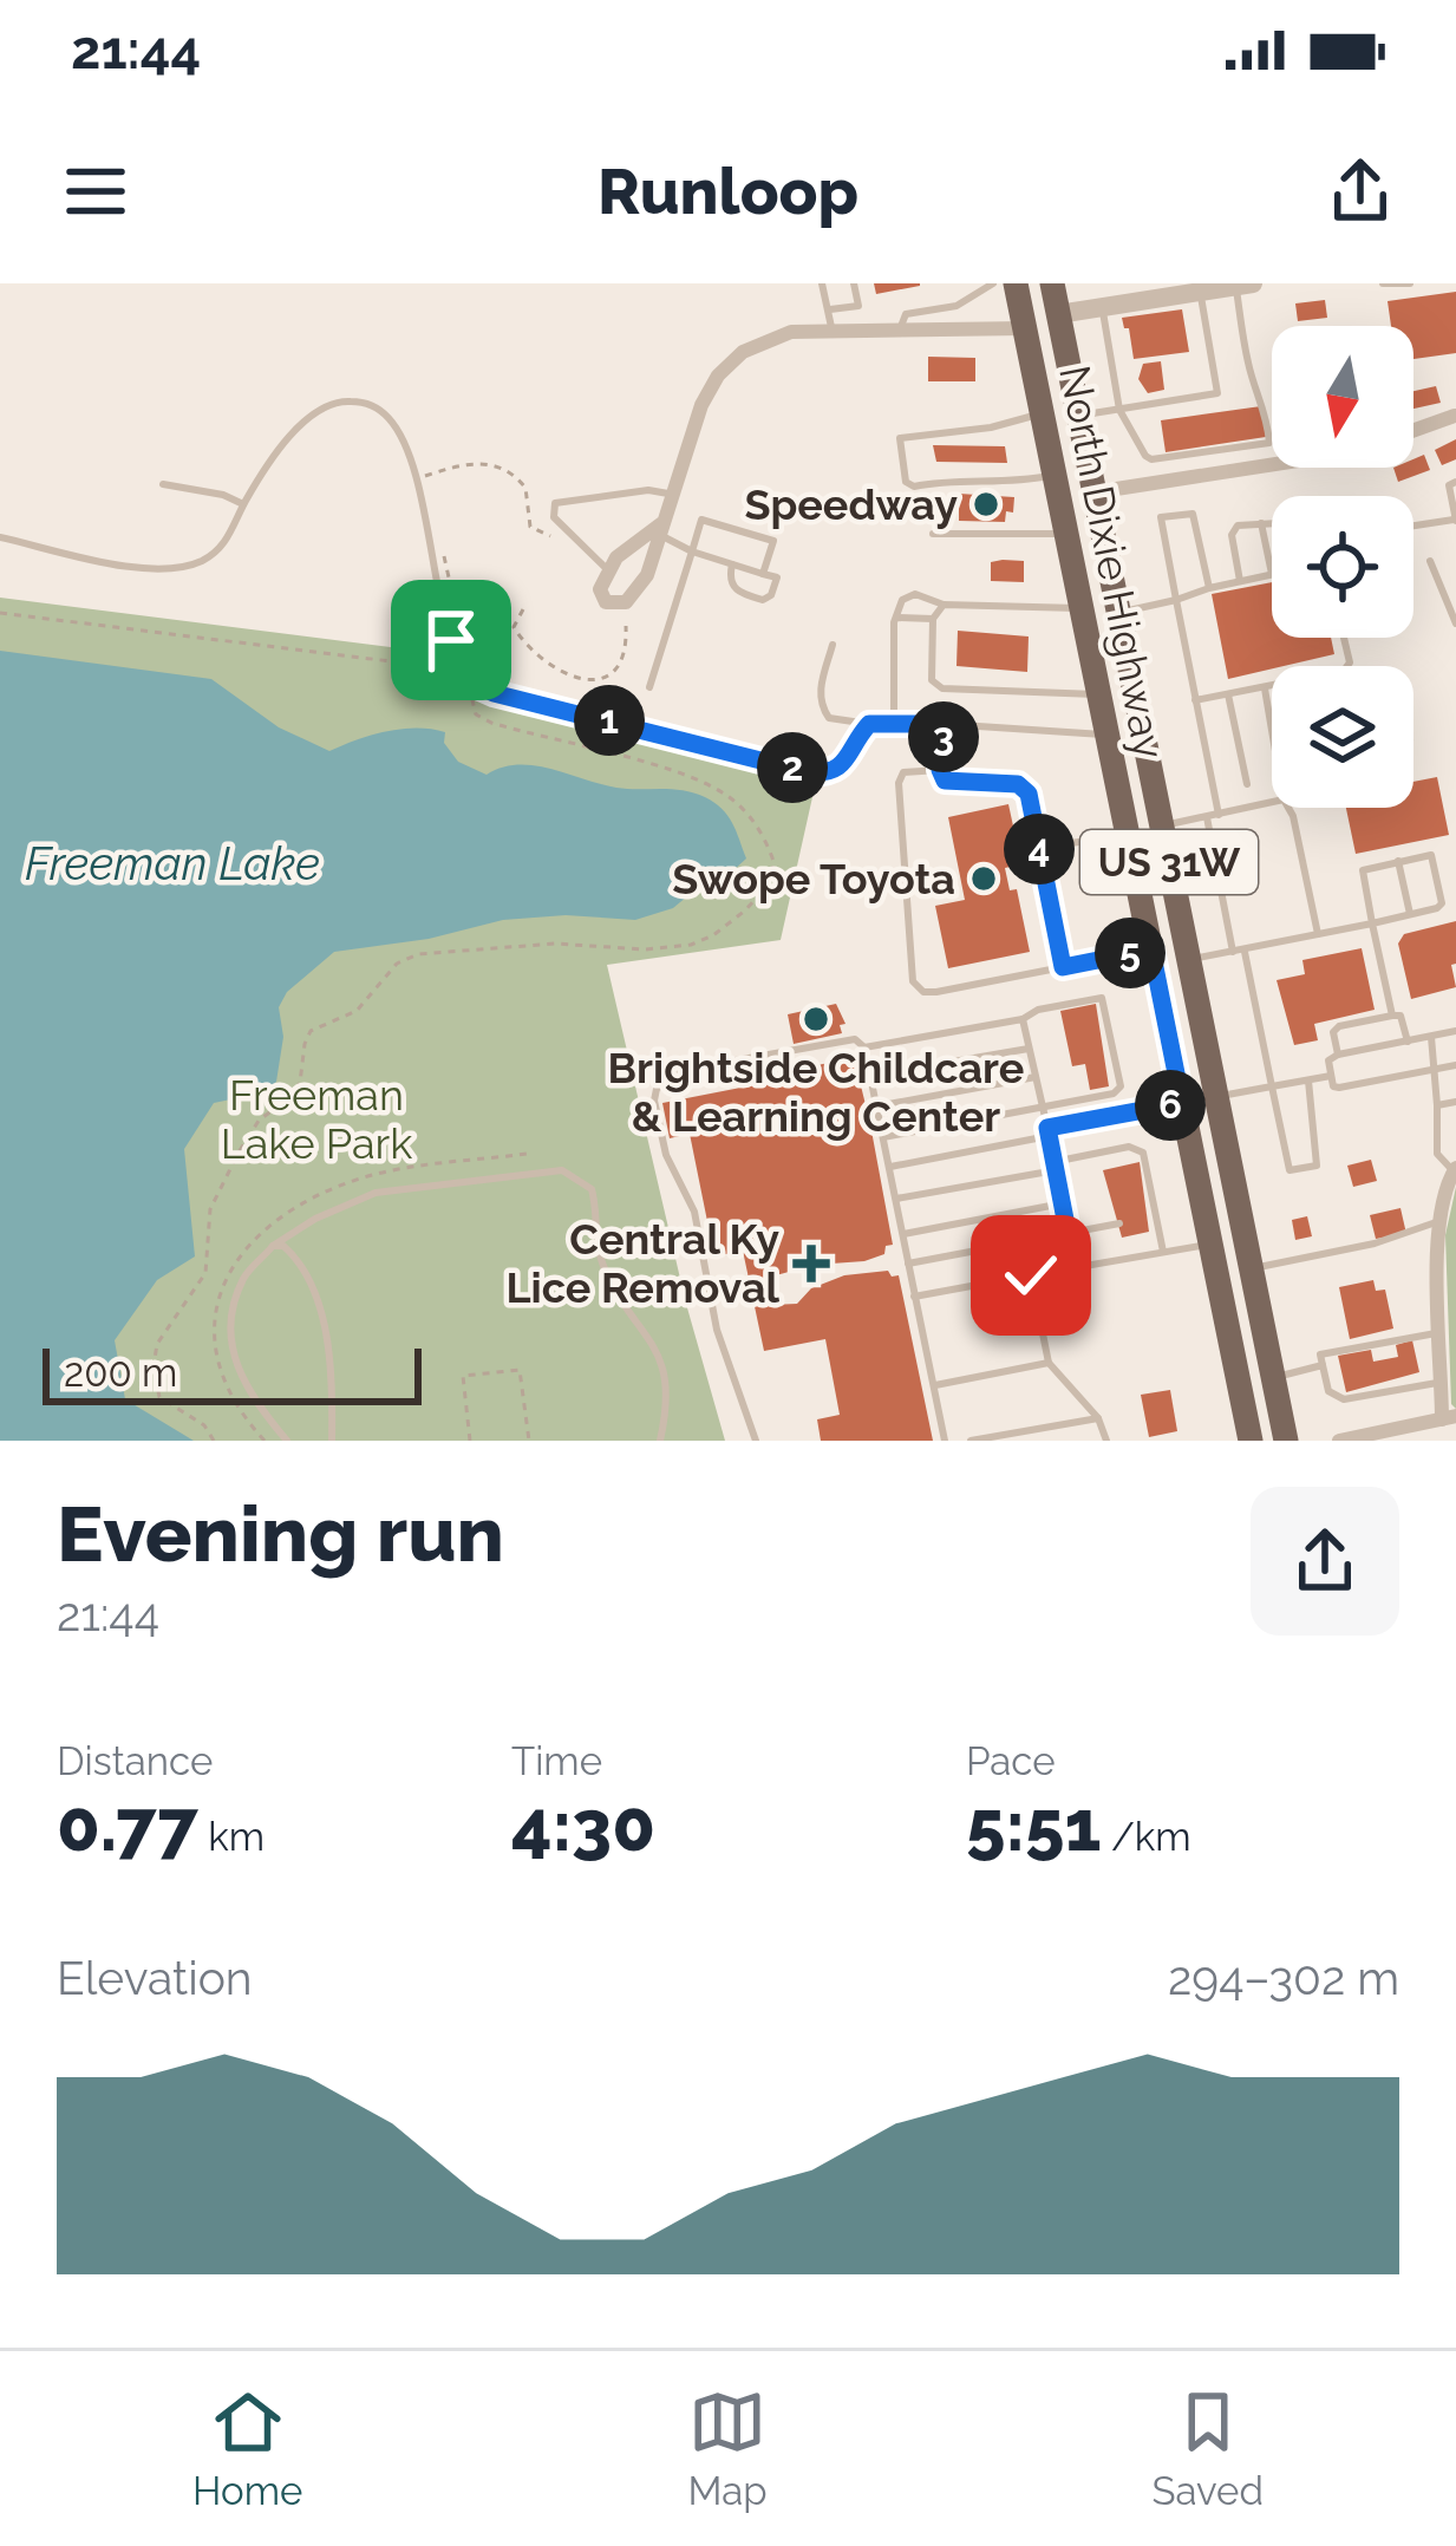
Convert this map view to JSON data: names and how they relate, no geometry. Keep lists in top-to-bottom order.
{
  "streets": {
    "main road": ["North Dixie Highway", "US 31W"]
  },
  "water": ["Freeman Lake"],
  "parks": ["Freeman Lake Park"],
  "places": {
    "other": ["Speedway", "Swope Toyota", "Brightside Childcare & Learning Center"],
    "health": ["Central Ky Lice Removal"]
  },
  "scale_bar": "200 m",
  "north": "bottom",
  "page": {
    "status": "21:44",
    "header": "Runloop",
    "pins": [
      "1",
      "3",
      "2",
      "4",
      "5",
      "6"
    ],
    "scale": "200 m",
    "heading": ["Evening run", "21:44"],
    "stats": [
      ["Distance", "0.77 km"],
      ["Time", "4:30"],
      ["Pace", "5:51 /km"]
    ],
    "chart": ["Elevation", "294–302 m"],
    "tabs": ["Home", "Map", "Saved"]
  }
}
